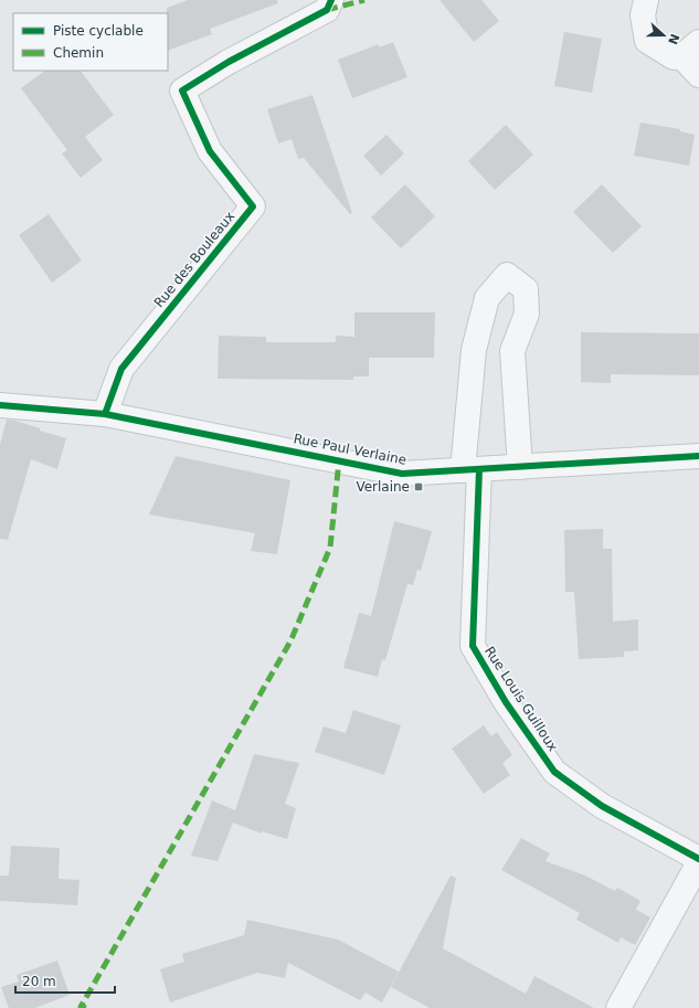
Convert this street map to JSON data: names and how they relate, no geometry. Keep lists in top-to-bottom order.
{
  "streets": {
    "street": ["Rue des Bouleaux", "Rue Paul Verlaine", "Rue Louis Guilloux"]
  },
  "crossings": [
    ["Rue des Bouleaux", "Rue Paul Verlaine"],
    ["Rue Paul Verlaine", "Rue Louis Guilloux"]
  ],
  "places": {
    "transit": ["Verlaine"]
  },
  "legend": ["Piste cyclable", "Chemin"],
  "scale_bar": "20 m",
  "north": "right"
}
